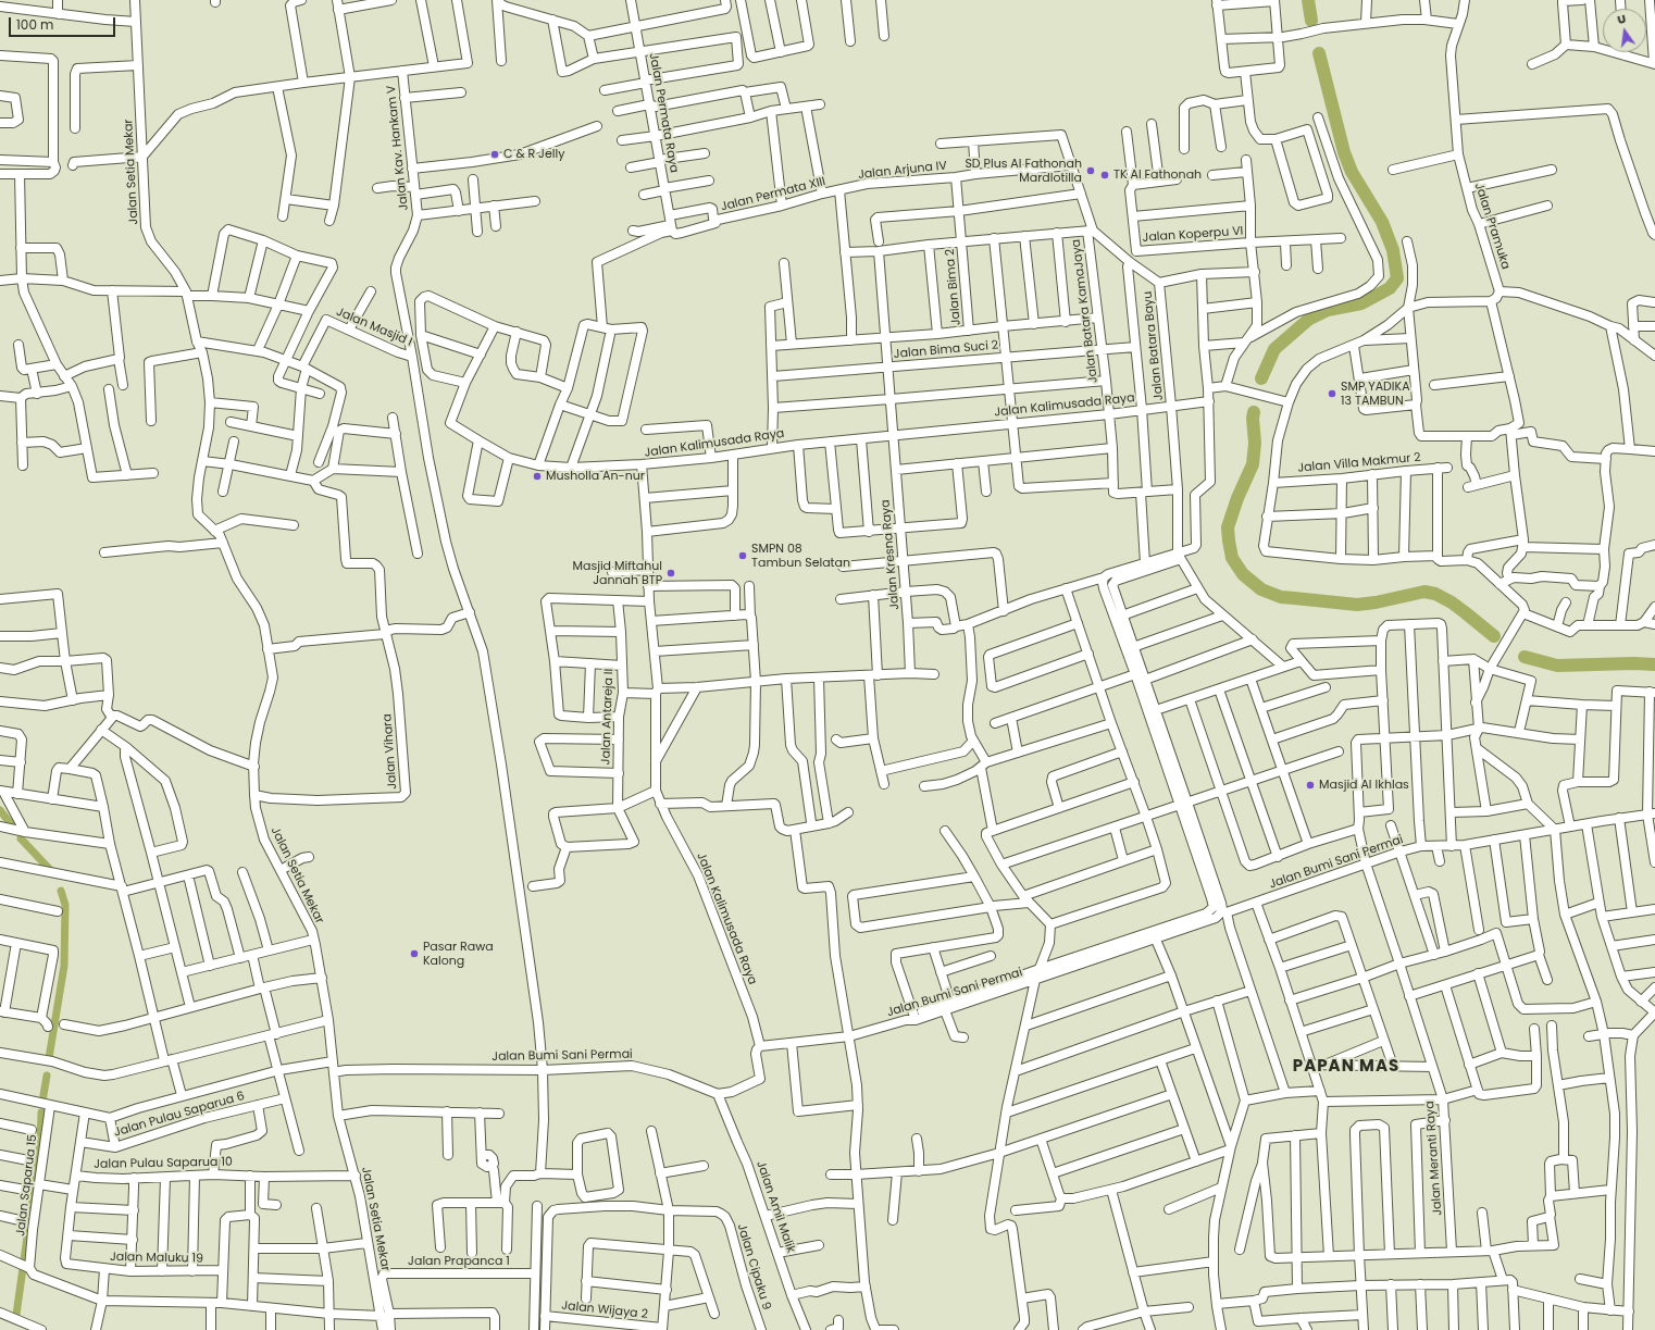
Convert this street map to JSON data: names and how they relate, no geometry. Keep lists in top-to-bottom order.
{
  "streets": {
    "street": [
      "Jalan Permata Raya",
      "Jalan Kav. Hankam V",
      "Jalan Arjuna IV",
      "Jalan Setia Mekar",
      "Jalan Permata XIII",
      "Jalan Pramuka",
      "Jalan Koperpu VI",
      "Jalan Bima 2",
      "Jalan Batara KamaJaya",
      "Jalan Masjid I",
      "Jalan Batara Bayu",
      "Jalan Bima Suci 2",
      "Jalan Kalimusada Raya",
      "Jalan Villa Makmur 2",
      "Jalan Kresna Raya",
      "Jalan Antareja II",
      "Jalan Vihara",
      "Jalan Bumi Sani Permai",
      "Jalan Pulau Saparua 6",
      "Jalan Meranti Raya",
      "Jalan Pulau Saparua 10",
      "Jalan Saparua 15",
      "Jalan Amil Malik",
      "Jalan Maluku 19",
      "Jalan Prapanca 1",
      "Jalan Cipaku 9",
      "Jalan Wijaya 2"
    ]
  },
  "crossings": [
    ["Jalan Permata Raya", "Jalan Permata XIII"],
    ["Jalan Kav. Hankam V", "Jalan Masjid I"],
    ["Jalan Arjuna IV", "Jalan Permata XIII"],
    ["Jalan Arjuna IV", "Jalan Bima 2"],
    ["Jalan Arjuna IV", "Jalan Batara KamaJaya"],
    ["Jalan Setia Mekar", "Jalan Vihara"],
    ["Jalan Setia Mekar", "Jalan Bumi Sani Permai"],
    ["Jalan Setia Mekar", "Jalan Pulau Saparua 10"],
    ["Jalan Setia Mekar", "Jalan Prapanca 1"],
    ["Jalan Bima 2", "Jalan Kresna Raya"],
    ["Jalan Batara KamaJaya", "Jalan Bima Suci 2"],
    ["Jalan Batara KamaJaya", "Jalan Kalimusada Raya"],
    ["Jalan Batara Bayu", "Jalan Kalimusada Raya"],
    ["Jalan Bima Suci 2", "Jalan Kresna Raya"],
    ["Jalan Kalimusada Raya", "Jalan Kresna Raya"],
    ["Jalan Kalimusada Raya", "Jalan Bumi Sani Permai"],
    ["Jalan Bumi Sani Permai", "Jalan Meranti Raya"],
    ["Jalan Bumi Sani Permai", "Jalan Amil Malik"],
    ["Jalan Cipaku 9", "Jalan Wijaya 2"]
  ],
  "districts": ["PAPAN MAS"],
  "places": [
    "C & R Jelly",
    "SD Plus Al Fathonah Mardlotilla",
    "TK Al Fathonah",
    "SMP YADIKA 13 TAMBUN",
    "Musholla An-nur",
    "SMPN 08 Tambun Selatan",
    "Masjid Miftahul Jannah BTP",
    "Masjid Al Ikhlas",
    "Pasar Rawa Kalong"
  ],
  "scale_bar": "100 m",
  "north": "top"
}
